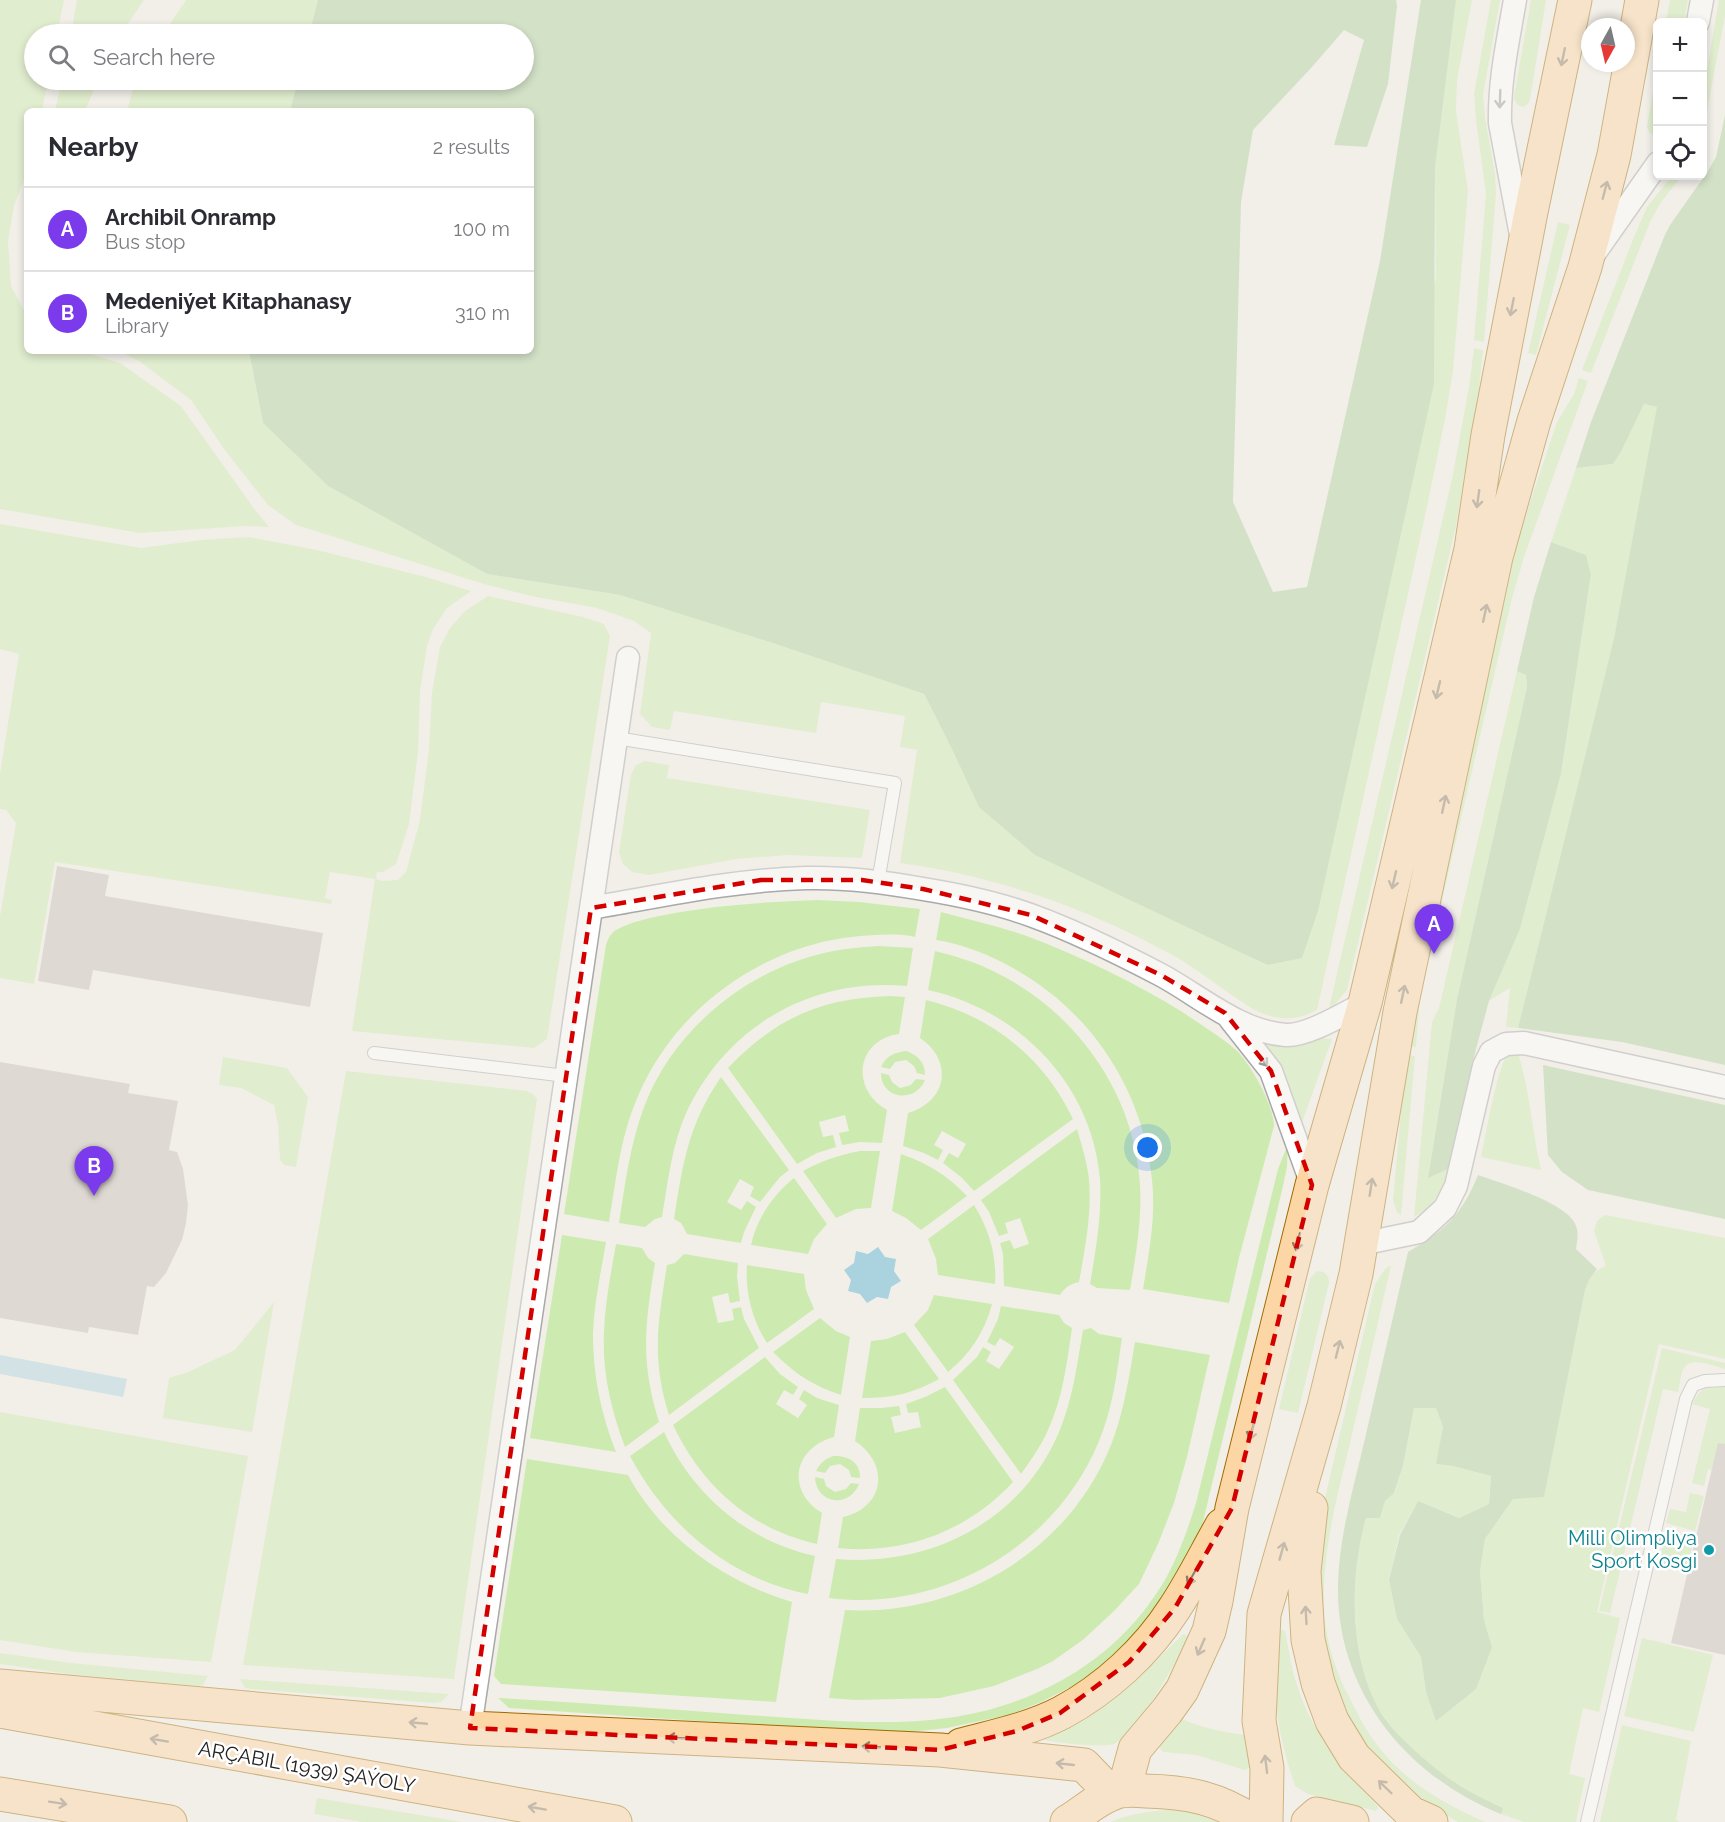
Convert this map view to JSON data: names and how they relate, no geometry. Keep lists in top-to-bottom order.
{
  "streets": {
    "main road": ["ARÇABIL (1939) ŞAÝOLY"]
  },
  "places": ["Milli Olimpliya Sport Kosgi"],
  "north": "bottom",
  "page": {
    "map_buttons": ["+", "−"],
    "search": "Search here",
    "heading": ["Nearby", "2 results"],
    "list": [
      {
        "mark": "A",
        "name": "Archibil Onramp",
        "note": "Bus stop",
        "value": "100 m"
      },
      {
        "mark": "B",
        "name": "Medeniýet Kitaphanasy",
        "note": "Library",
        "value": "310 m"
      }
    ],
    "pins": ["A", "B"]
  }
}
